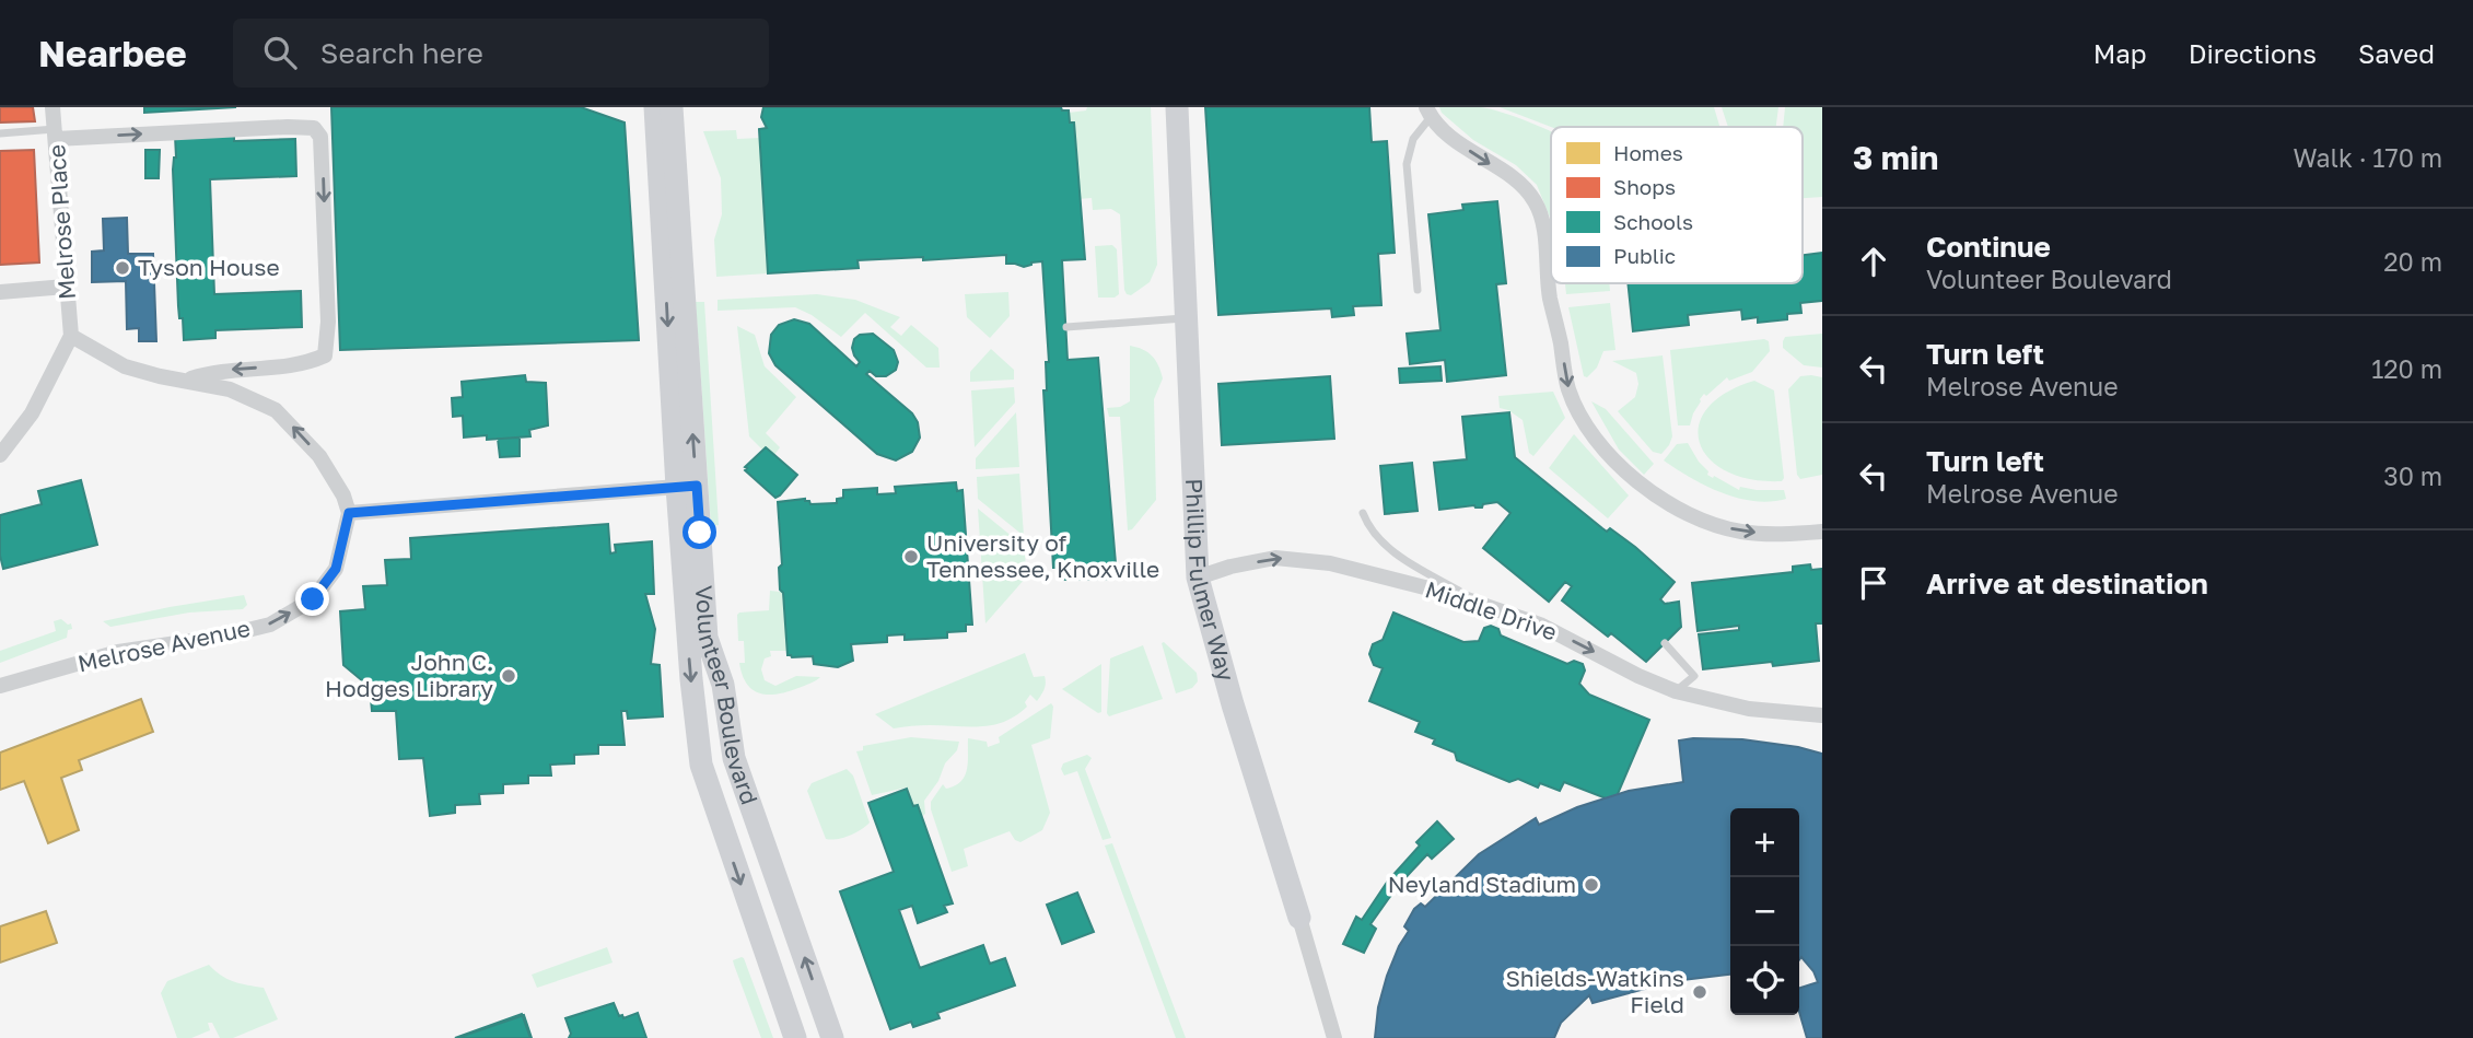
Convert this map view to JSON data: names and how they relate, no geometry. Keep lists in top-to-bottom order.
{
  "streets": {
    "street": [
      "Melrose Place",
      "Phillip Fulmer Way",
      "Middle Drive",
      "Melrose Avenue",
      "Volunteer Boulevard"
    ]
  },
  "crossings": [
    ["Phillip Fulmer Way", "Middle Drive"]
  ],
  "one_way": ["Middle Drive", "Melrose Avenue"],
  "places": [
    "Tyson House",
    "University of Tennessee, Knoxville",
    "John C. Hodges Library",
    "Neyland Stadium",
    "Shields-Watkins Field"
  ],
  "legend": [
    "Homes",
    "Shops",
    "Schools",
    "Public"
  ],
  "page": {
    "header": "Nearbee",
    "search": "Search here",
    "nav": ["Map", "Directions", "Saved"],
    "heading": ["3 min", "Walk · 170 m"],
    "list": [
      ["Continue", "Volunteer Boulevard", "20 m"],
      ["Turn left", "Melrose Avenue", "120 m"],
      ["Turn left", "Melrose Avenue", "30 m"],
      "Arrive at destination"
    ],
    "map_buttons": ["+", "−"]
  }
}
